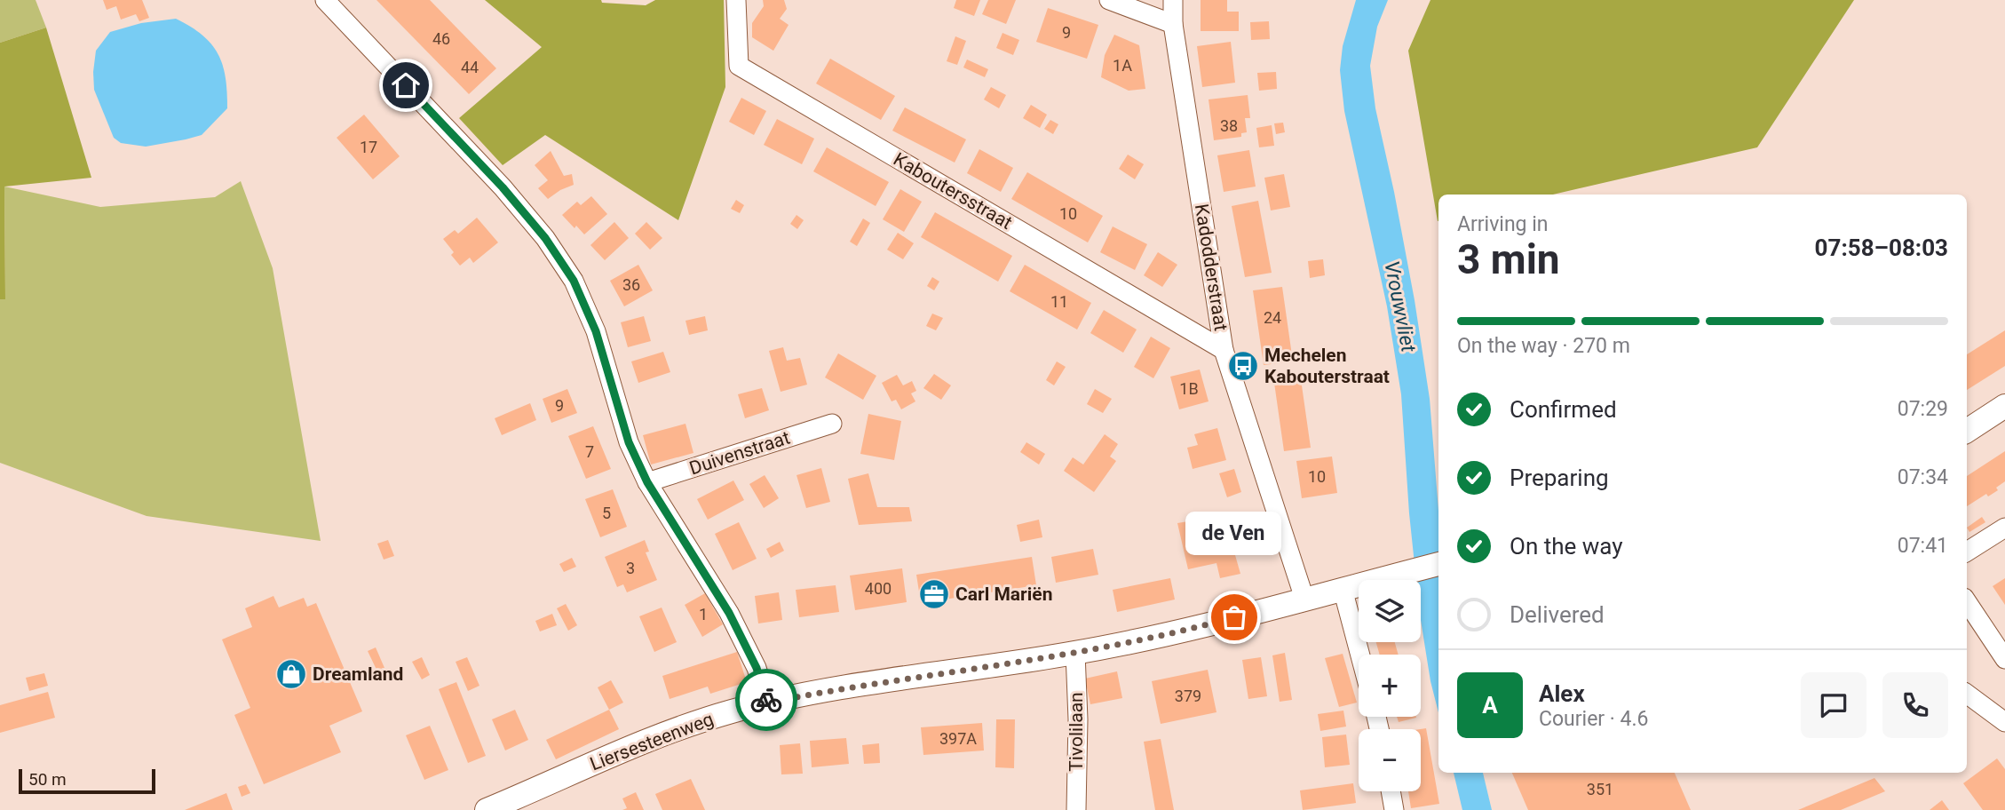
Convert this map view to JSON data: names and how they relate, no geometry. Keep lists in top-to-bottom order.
{
  "streets": {
    "main road": ["Liersesteenweg"],
    "street": [
      "Kaboutersstraat",
      "Kadodderstraat",
      "Duivenstraat",
      "Tivolilaan"
    ]
  },
  "crossings": [
    ["Kaboutersstraat", "Kadodderstraat"],
    ["Kadodderstraat", "Liersesteenweg"],
    ["Tivolilaan", "Liersesteenweg"]
  ],
  "water": ["Vrouwvliet"],
  "places": {
    "bus stop": ["Mechelen Kabouterstraat"],
    "office": ["Carl Mariën"],
    "other": ["de Ven"],
    "shop": ["Dreamland"]
  },
  "house_numbers": [
    "9",
    "46",
    "1A",
    "44",
    "38",
    "17",
    "10",
    "36",
    "11",
    "24",
    "1B",
    "9",
    "7",
    "10",
    "5",
    "3",
    "400",
    "1",
    "379",
    "397A",
    "351"
  ],
  "scale_bar": "50 m",
  "page": {
    "heading": ["3 min", "Arriving in", "07:58–08:03"],
    "panel": ["Alex", "Courier · 4.6"],
    "bar": "On the way · 270 m",
    "list": [
      ["Confirmed", "07:29"],
      ["Preparing", "07:34"],
      ["On the way", "07:41"],
      "Delivered"
    ],
    "bubble": "de Ven",
    "map_buttons": ["+", "−"],
    "round": "A",
    "scale": "50 m"
  }
}
